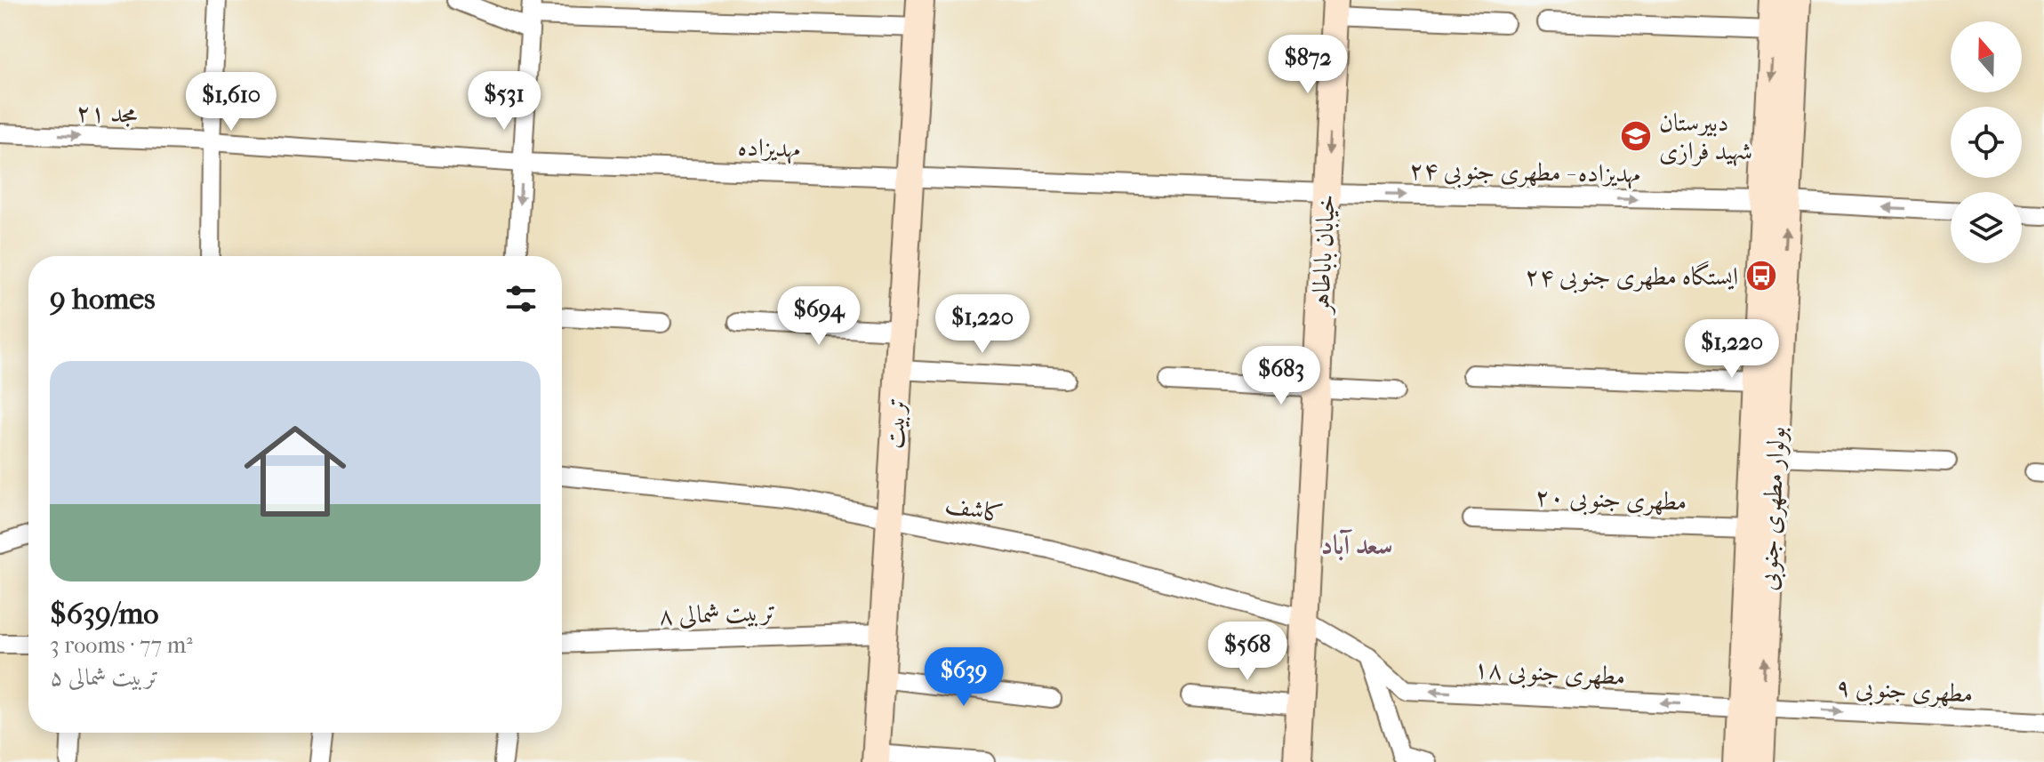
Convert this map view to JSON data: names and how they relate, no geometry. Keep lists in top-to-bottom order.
{
  "streets": {
    "main road": ["خیابان باباطاهر", "تربیت", "بولوار مطهری جنوبی"],
    "street": [
      "مجد ۲۱",
      "مهدیزاده",
      "مهدیزاده - مطهری جنوبی ۲۴",
      "مطهری جنوبی ۲۰",
      "کاشف",
      "تربیت شمالی ۸",
      "مطهری جنوبی ۱۸",
      "مطهری جنوبی ۹"
    ]
  },
  "crossings": [
    ["مجد ۲۱", "مهدیزاده"],
    ["مهدیزاده", "مهدیزاده - مطهری جنوبی ۲۴"],
    ["مهدیزاده", "خیابان باباطاهر"],
    ["مهدیزاده", "تربیت"],
    ["مهدیزاده - مطهری جنوبی ۲۴", "خیابان باباطاهر"],
    ["مهدیزاده - مطهری جنوبی ۲۴", "بولوار مطهری جنوبی"],
    ["خیابان باباطاهر", "کاشف"],
    ["تربیت", "کاشف"],
    ["تربیت", "تربیت شمالی ۸"],
    ["مطهری جنوبی ۲۰", "بولوار مطهری جنوبی"],
    ["کاشف", "مطهری جنوبی ۱۸"],
    ["بولوار مطهری جنوبی", "مطهری جنوبی ۱۸"],
    ["بولوار مطهری جنوبی", "مطهری جنوبی ۹"],
    ["مطهری جنوبی ۱۸", "مطهری جنوبی ۹"]
  ],
  "one_way": ["مجد ۲۱", "مطهری جنوبی ۱۸", "مطهری جنوبی ۹"],
  "districts": ["سعد آباد"],
  "places": {
    "school or university": ["دبیرستان شهید فرازی"],
    "bus stop": ["ایستگاه مطهری جنوبی ۲۴"]
  },
  "north": "top",
  "page": {
    "price": [
      "$872",
      "$531",
      "$1,610",
      "$694",
      "$1,220",
      "$1,220",
      "$683",
      "$568",
      "$639"
    ],
    "heading": "9 homes",
    "list": [
      {
        "name": "$639/mo",
        "note": "3 rooms · 77 m² · تربیت شمالی ۵"
      }
    ]
  }
}
